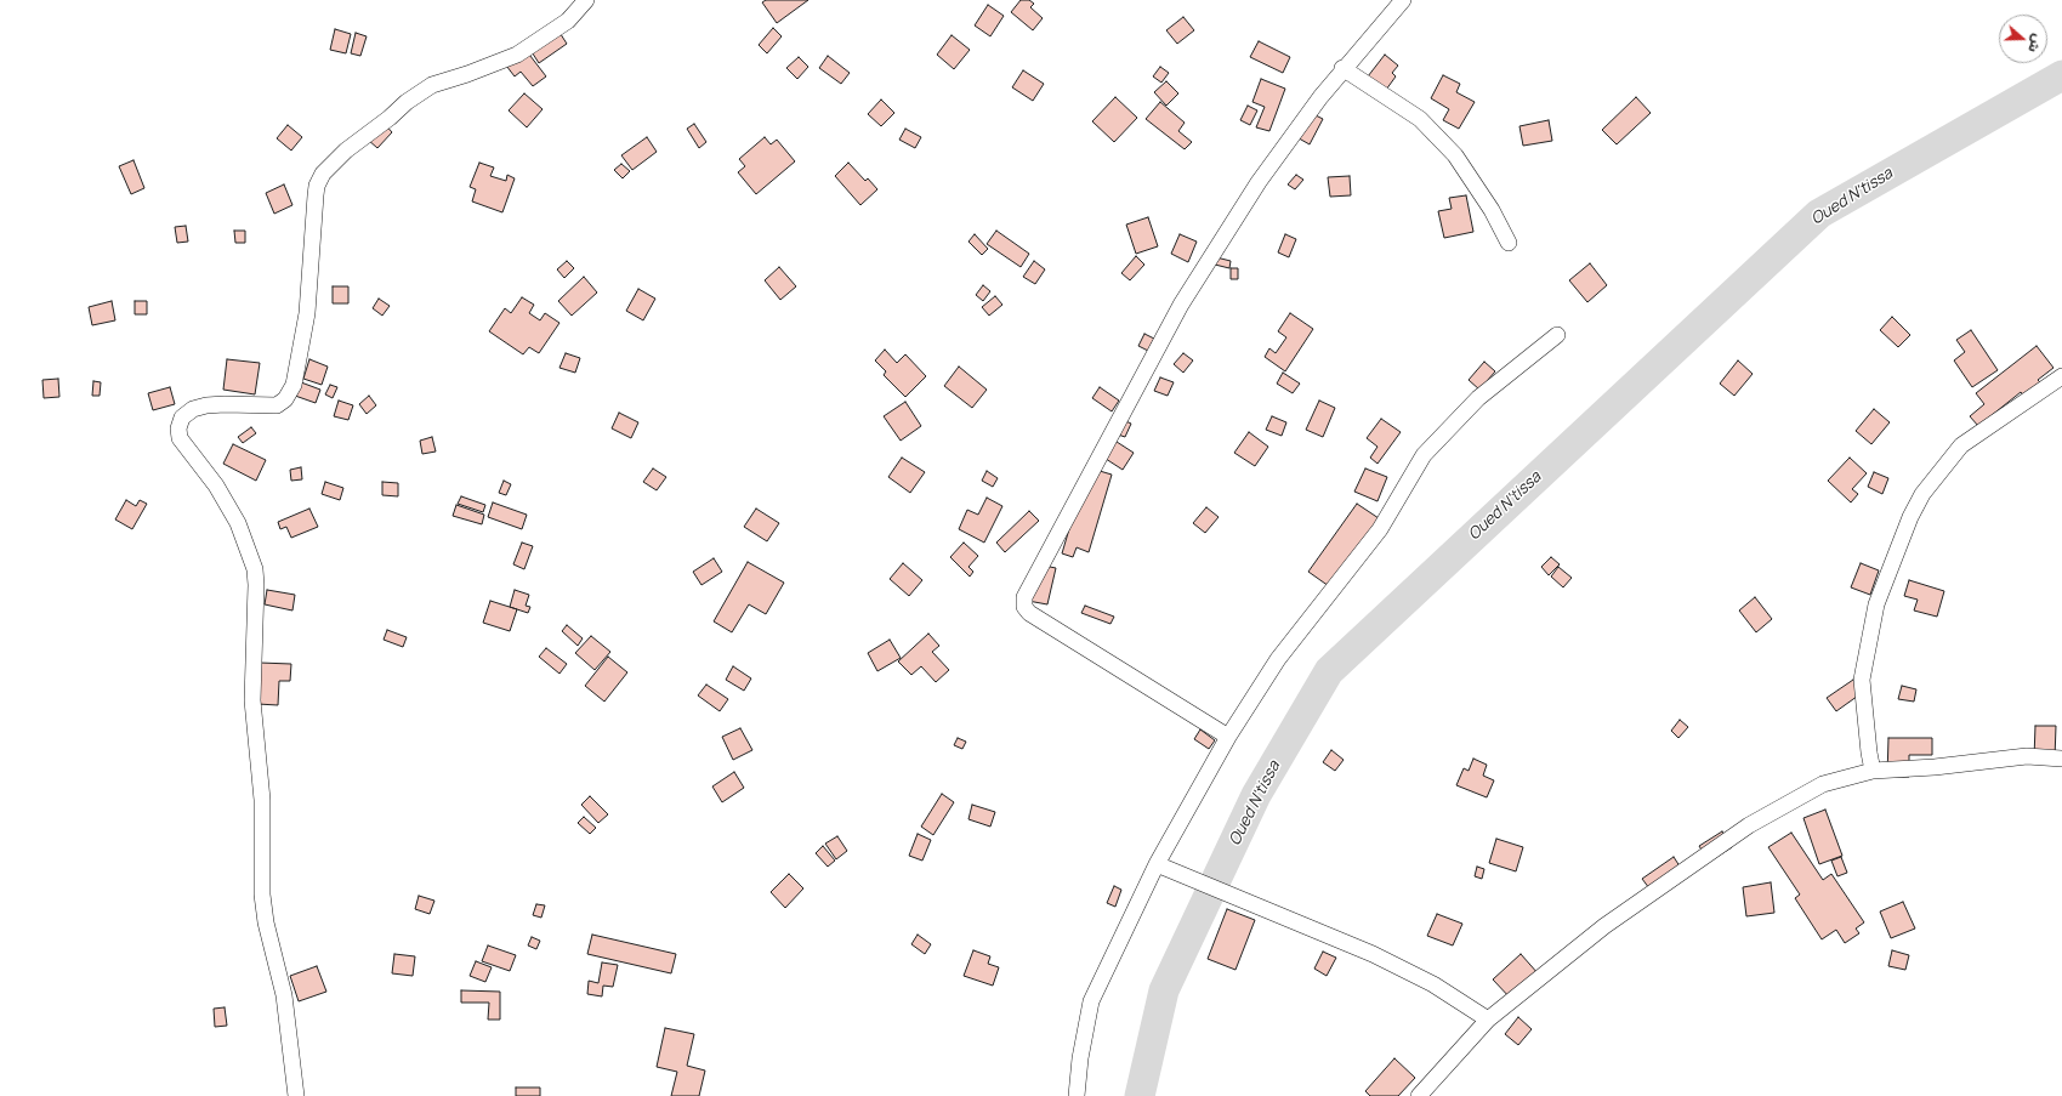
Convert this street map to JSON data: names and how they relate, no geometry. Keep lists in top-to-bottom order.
{
  "water": ["Oued N'tissa"],
  "north": "right"
}
